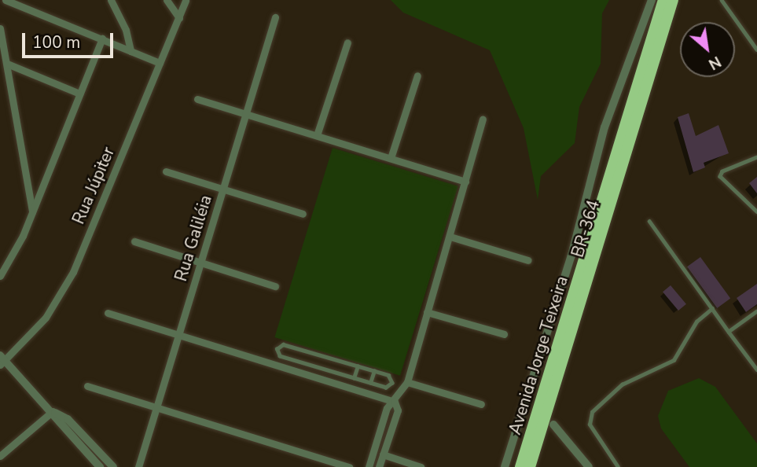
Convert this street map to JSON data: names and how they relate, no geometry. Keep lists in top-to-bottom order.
{
  "streets": {
    "highway": ["BR-364", "Avenida Jorge Teixeira"],
    "street": ["Rua Júpiter", "Rua Galiléia"]
  },
  "scale_bar": "100 m",
  "north": "bottom right"
}
